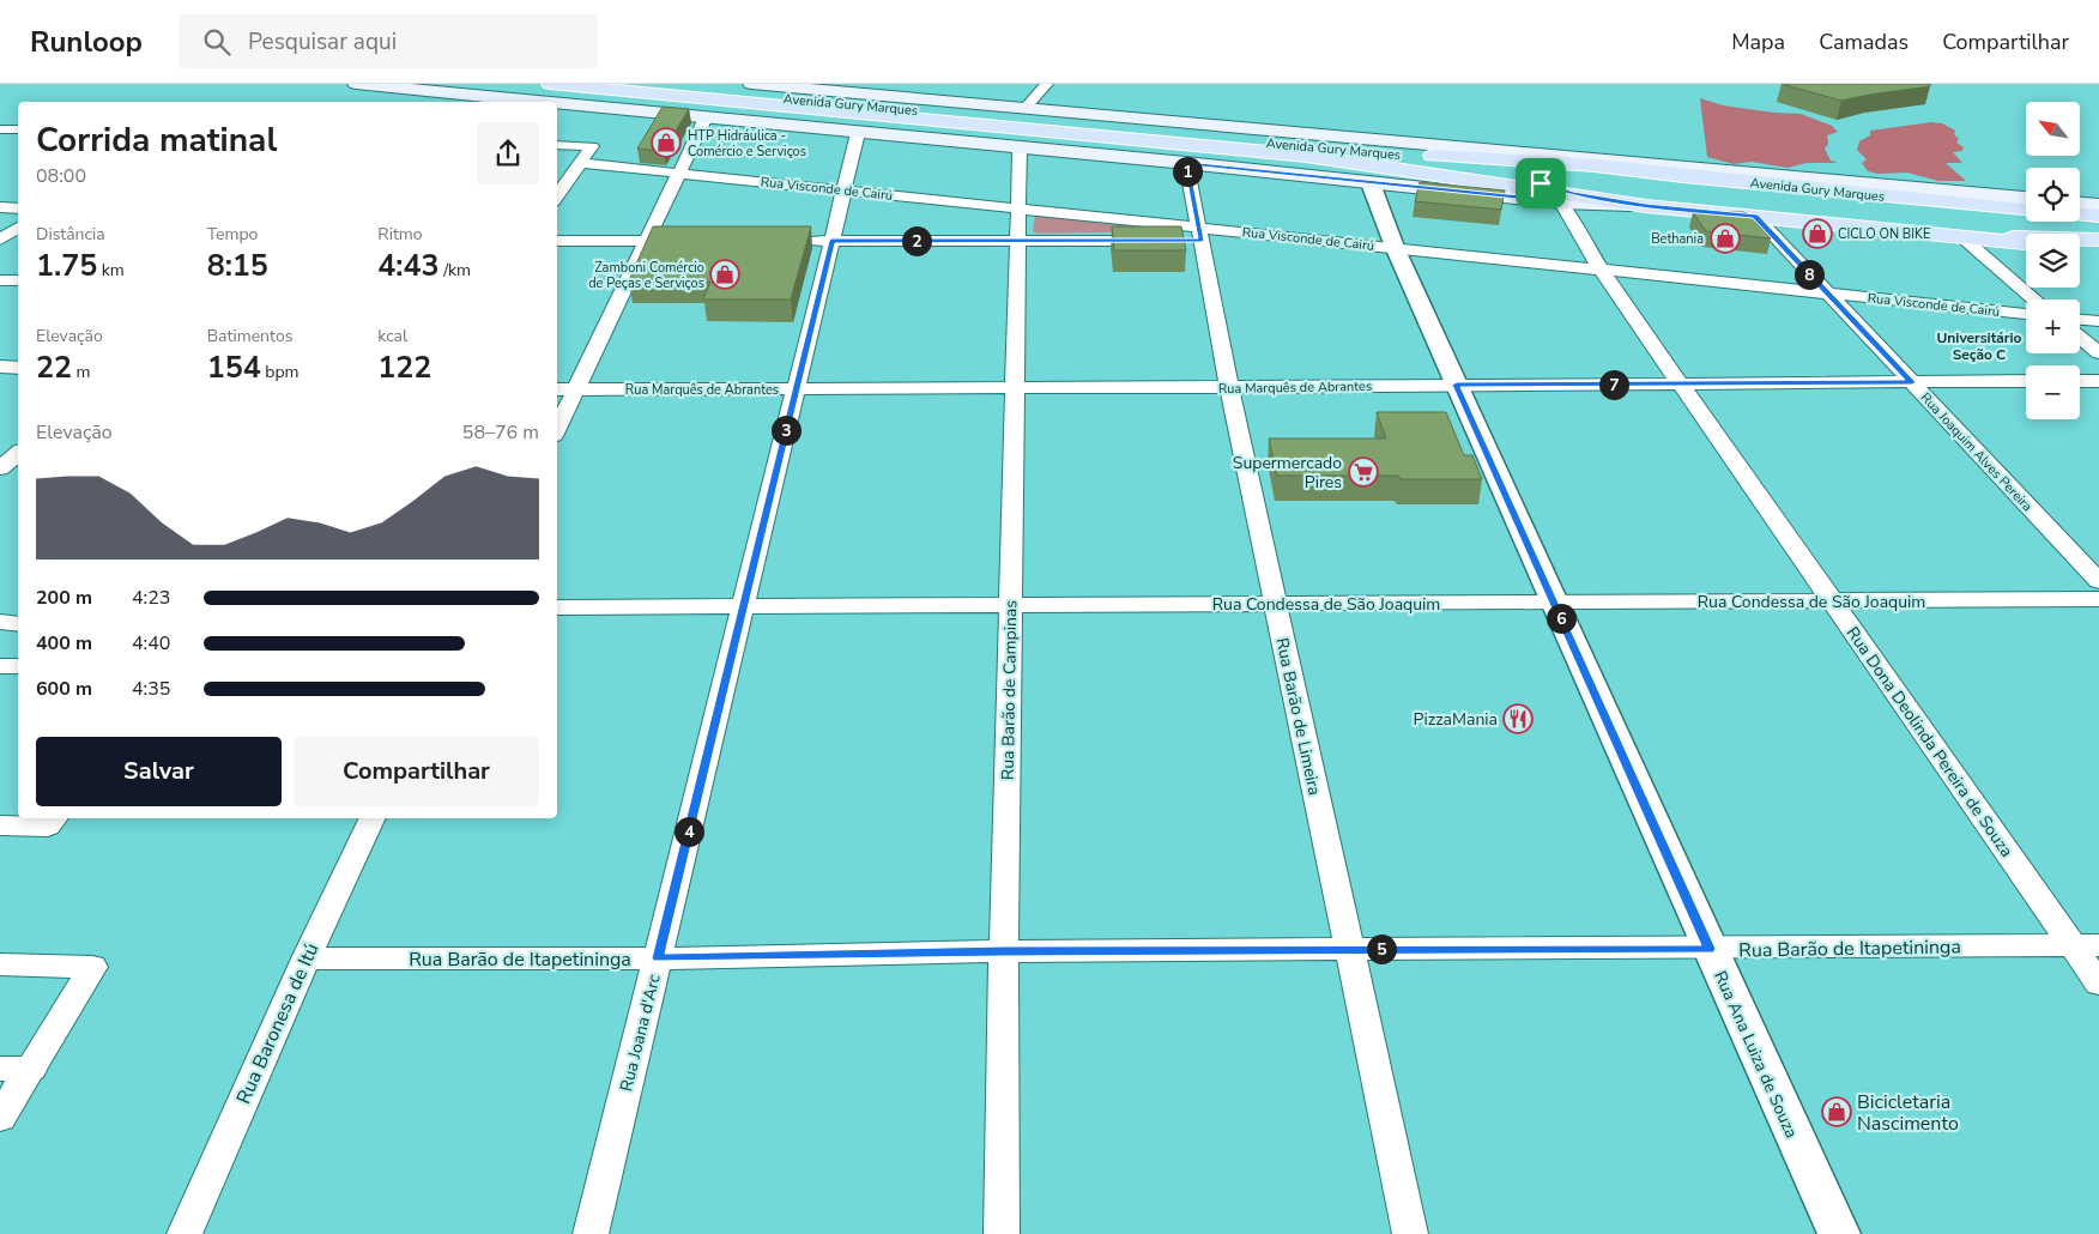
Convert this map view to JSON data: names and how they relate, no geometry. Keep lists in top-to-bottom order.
{
  "streets": {
    "main road": ["Avenida Gury Marques"],
    "street": [
      "Rua Visconde de Cairú",
      "Rua Marquês de Abrantes",
      "Rua Joaquim Alves Pereira",
      "Rua Condessa de São Joaquim",
      "Rua Barão de Campinas",
      "Rua Barão de Limeira",
      "Rua Dona Deolinda Pereira de Souza",
      "Rua Barão de Itapetininga",
      "Rua Baronesa de Itú",
      "Rua Joana d'Arc",
      "Rua Ana Luiza de Souza"
    ]
  },
  "crossings": [
    ["Avenida Gury Marques", "Rua Joaquim Alves Pereira"],
    ["Avenida Gury Marques", "Rua Barão de Campinas"],
    ["Avenida Gury Marques", "Rua Barão de Limeira"],
    ["Avenida Gury Marques", "Rua Dona Deolinda Pereira de Souza"],
    ["Avenida Gury Marques", "Rua Joana d'Arc"],
    ["Avenida Gury Marques", "Rua Ana Luiza de Souza"],
    ["Rua Visconde de Cairú", "Rua Joaquim Alves Pereira"],
    ["Rua Visconde de Cairú", "Rua Barão de Campinas"],
    ["Rua Visconde de Cairú", "Rua Barão de Limeira"],
    ["Rua Visconde de Cairú", "Rua Dona Deolinda Pereira de Souza"],
    ["Rua Visconde de Cairú", "Rua Joana d'Arc"],
    ["Rua Visconde de Cairú", "Rua Ana Luiza de Souza"],
    ["Rua Marquês de Abrantes", "Rua Joaquim Alves Pereira"],
    ["Rua Marquês de Abrantes", "Rua Barão de Campinas"],
    ["Rua Marquês de Abrantes", "Rua Barão de Limeira"],
    ["Rua Marquês de Abrantes", "Rua Dona Deolinda Pereira de Souza"],
    ["Rua Marquês de Abrantes", "Rua Joana d'Arc"],
    ["Rua Marquês de Abrantes", "Rua Ana Luiza de Souza"],
    ["Rua Condessa de São Joaquim", "Rua Barão de Campinas"],
    ["Rua Condessa de São Joaquim", "Rua Barão de Limeira"],
    ["Rua Condessa de São Joaquim", "Rua Dona Deolinda Pereira de Souza"],
    ["Rua Condessa de São Joaquim", "Rua Joana d'Arc"],
    ["Rua Condessa de São Joaquim", "Rua Ana Luiza de Souza"],
    ["Rua Barão de Campinas", "Rua Barão de Itapetininga"],
    ["Rua Barão de Limeira", "Rua Barão de Itapetininga"],
    ["Rua Dona Deolinda Pereira de Souza", "Rua Barão de Itapetininga"],
    ["Rua Barão de Itapetininga", "Rua Baronesa de Itú"],
    ["Rua Barão de Itapetininga", "Rua Joana d'Arc"],
    ["Rua Barão de Itapetininga", "Rua Ana Luiza de Souza"]
  ],
  "districts": ["Universitário Seção C"],
  "places": {
    "shop": [
      "HTP Hidráulica - Comércio e Serviços",
      "CICLO ON BIKE",
      "Bethania",
      "Zamboni Comércio de Peças e Serviços",
      "Bicicletaria Nascimento"
    ],
    "supermarket": ["Supermercado Pires"],
    "restaurant": ["PizzaMania"]
  },
  "north": "top left",
  "page": {
    "header": "Runloop",
    "search": "Pesquisar aqui",
    "nav": ["Mapa", "Camadas", "Compartilhar"],
    "map_buttons": ["+", "−"],
    "heading": ["Corrida matinal", "08:00"],
    "pins": [
      "1",
      "2",
      "8",
      "7",
      "3",
      "6",
      "4",
      "5"
    ],
    "stats": [
      ["Distância", "1.75 km"],
      ["Tempo", "8:15"],
      ["Ritmo", "4:43 /km"],
      ["Elevação", "22 m"],
      ["Batimentos", "154 bpm"],
      ["kcal", "122"]
    ],
    "chart": ["Elevação", "58–76 m"],
    "list": [
      {
        "name": "200 m",
        "note": "4:23"
      },
      {
        "name": "400 m",
        "note": "4:40"
      },
      {
        "name": "600 m",
        "note": "4:35"
      }
    ],
    "buttons": ["Salvar", "Compartilhar"]
  }
}
